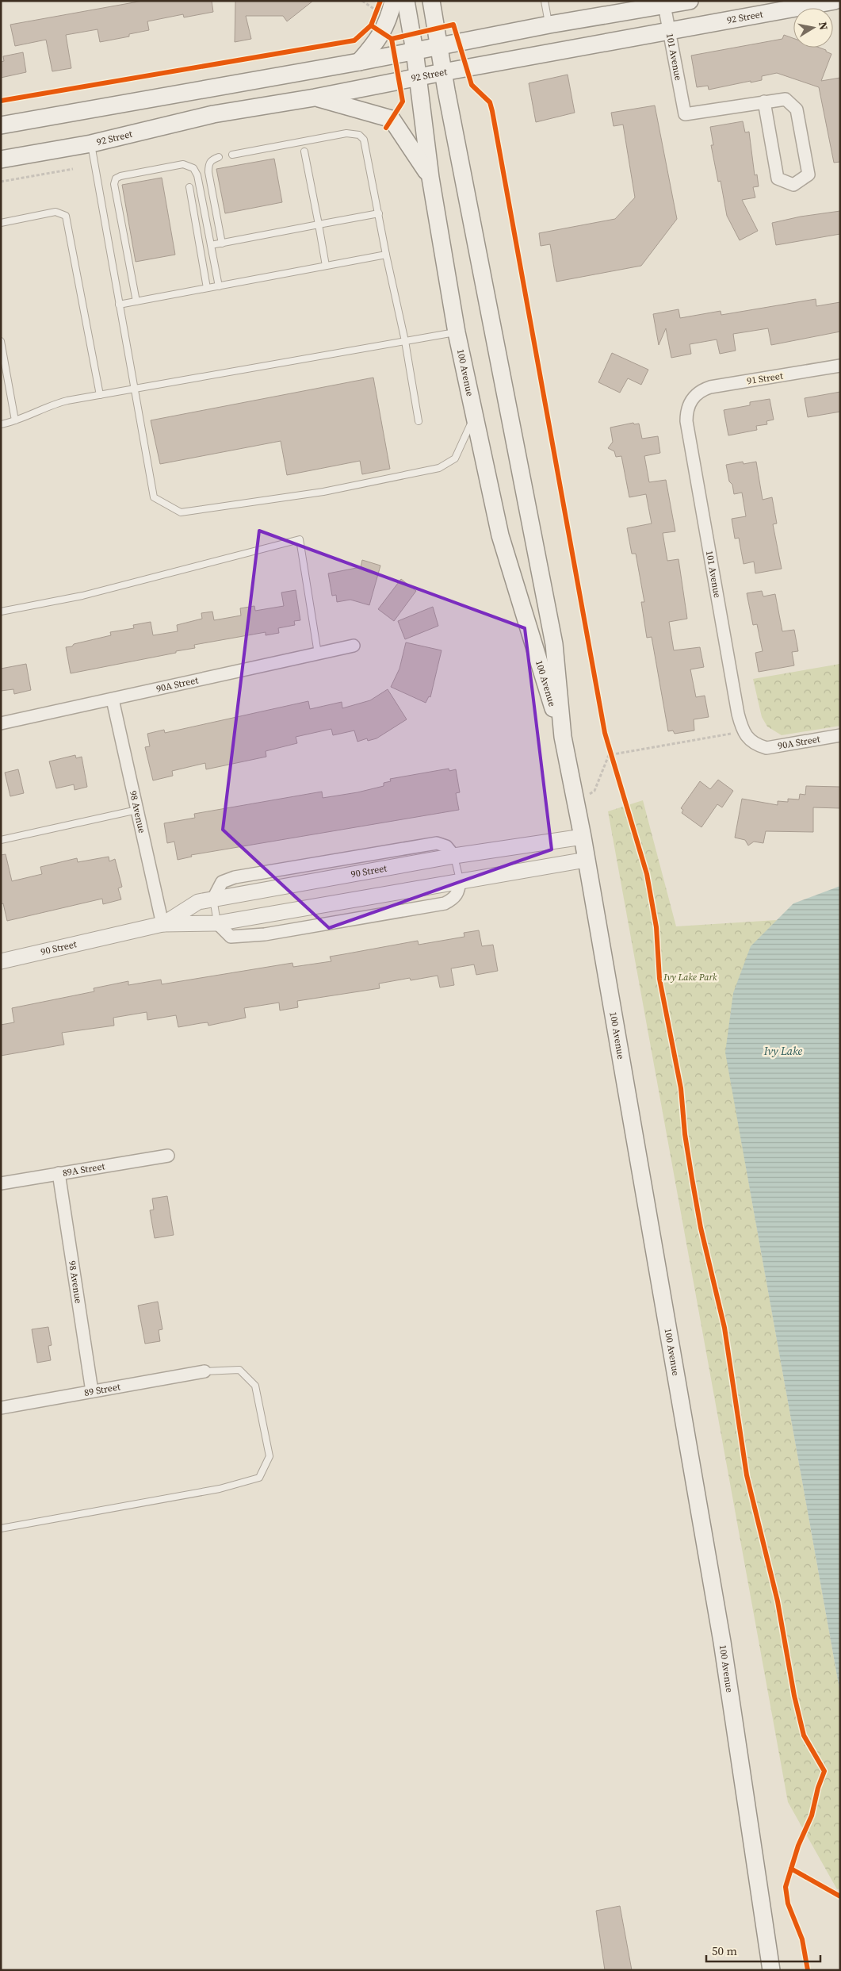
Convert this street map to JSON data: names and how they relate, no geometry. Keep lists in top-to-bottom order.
{
  "streets": {
    "main road": ["92 Street", "100 Avenue"],
    "street": [
      "101 Avenue",
      "91 Street",
      "90A Street",
      "98 Avenue",
      "90 Street",
      "89A Street",
      "89 Street"
    ]
  },
  "crossings": [
    ["92 Street", "101 Avenue"],
    ["92 Street", "100 Avenue"],
    ["101 Avenue", "91 Street"],
    ["101 Avenue", "90A Street"],
    ["100 Avenue", "90 Street"],
    ["90A Street", "98 Avenue"],
    ["98 Avenue", "90 Street"],
    ["98 Avenue", "89A Street"],
    ["98 Avenue", "89 Street"]
  ],
  "water": ["Ivy Lake"],
  "parks": ["Ivy Lake Park"],
  "scale_bar": "50 m",
  "north": "right"
}
